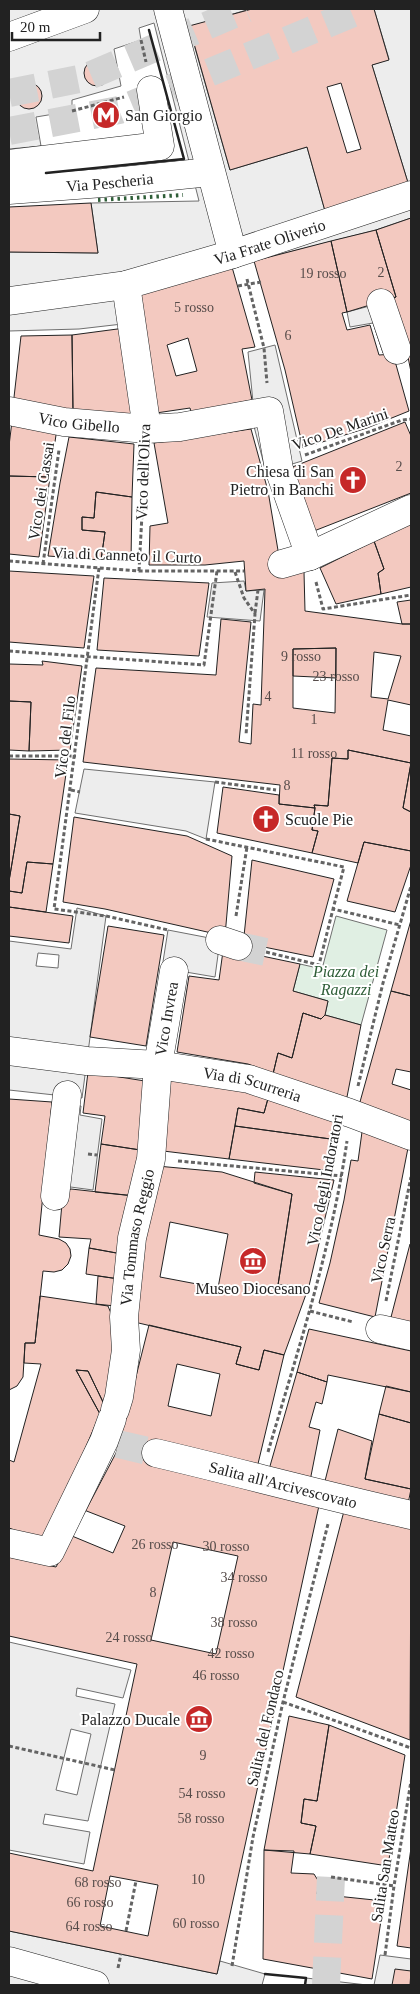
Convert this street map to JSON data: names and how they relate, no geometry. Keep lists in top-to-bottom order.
{
  "streets": {
    "street": [
      "Via Pescheria",
      "Via Frate Oliverio",
      "Vico Gibello",
      "Vico dell'Oliva",
      "Vico Invrea",
      "Via di Scurreria",
      "Via Tommaso Reggio",
      "Salita all'Arcivescovato"
    ],
    "path": [
      "Vico De Marini",
      "Vico dei Cassai",
      "Via di Canneto il Curto",
      "Vico del Filo",
      "Vico degli Indoratori",
      "Vico Serra",
      "Salita del Fondaco",
      "Salita San Matteo"
    ]
  },
  "crossings": [
    ["Via Frate Oliverio", "Vico dell'Oliva"],
    ["Vico Gibello", "Vico dell'Oliva"],
    ["Vico Gibello", "Vico dei Cassai"],
    ["Vico dell'Oliva", "Via di Canneto il Curto"],
    ["Vico dei Cassai", "Via di Canneto il Curto"],
    ["Via di Canneto il Curto", "Vico del Filo"],
    ["Vico Invrea", "Via di Scurreria"],
    ["Vico Invrea", "Via Tommaso Reggio"],
    ["Via di Scurreria", "Vico degli Indoratori"],
    ["Via di Scurreria", "Via Tommaso Reggio"],
    ["Vico degli Indoratori", "Salita all'Arcivescovato"],
    ["Salita all'Arcivescovato", "Salita del Fondaco"]
  ],
  "parks": ["Piazza dei Ragazzi"],
  "places": {
    "metro station": ["San Giorgio"],
    "church": ["Chiesa di San Pietro in Banchi", "Scuole Pie"],
    "museum": ["Museo Diocesano", "Palazzo Ducale"]
  },
  "house_numbers": [
    "2",
    "19 rosso",
    "5 rosso",
    "6",
    "2",
    "9 rosso",
    "23 rosso",
    "4",
    "1",
    "11 rosso",
    "8",
    "26 rosso",
    "30 rosso",
    "34 rosso",
    "8",
    "38 rosso",
    "24 rosso",
    "42 rosso",
    "46 rosso",
    "9",
    "54 rosso",
    "58 rosso",
    "10",
    "68 rosso",
    "66 rosso",
    "60 rosso",
    "64 rosso"
  ],
  "scale_bar": "20 m"
}
